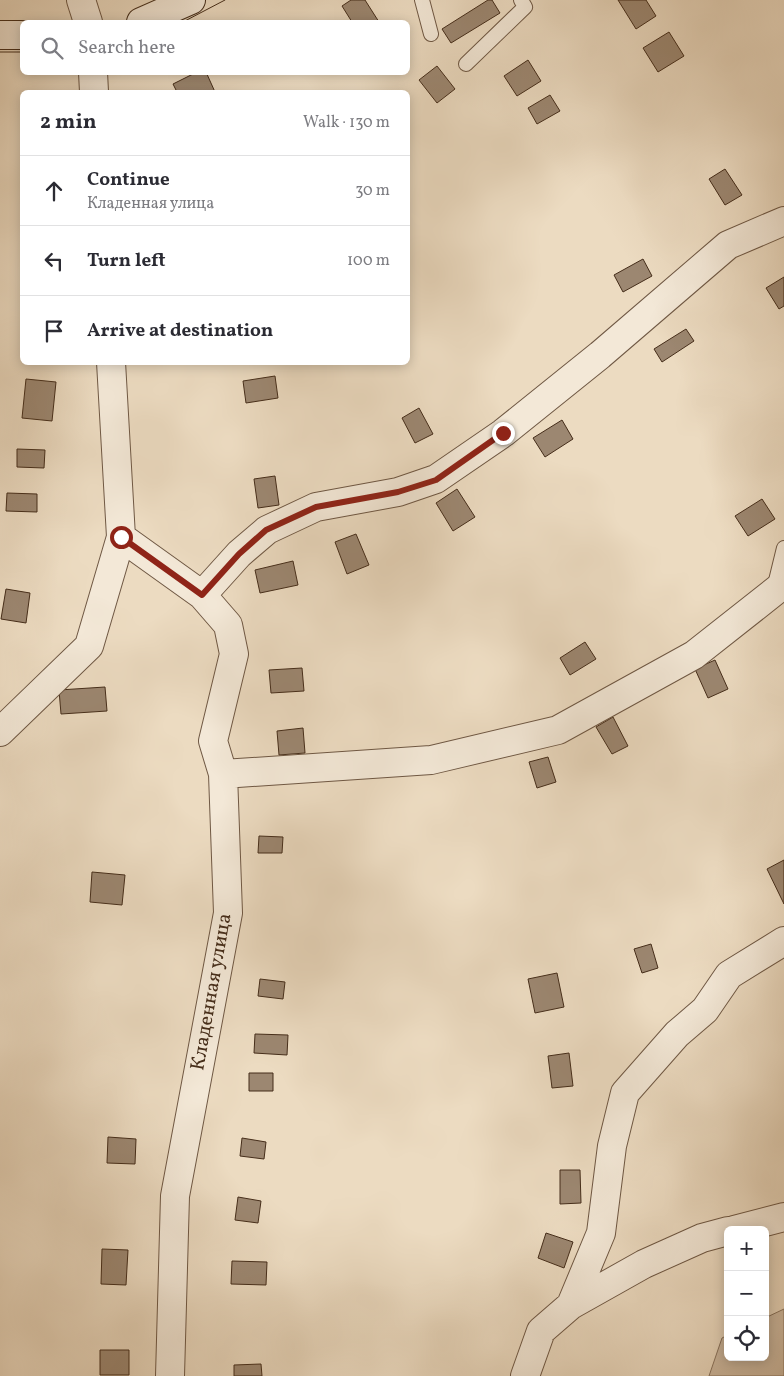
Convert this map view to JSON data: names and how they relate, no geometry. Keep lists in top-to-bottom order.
{
  "streets": {
    "street": ["Кладенная улица"]
  },
  "page": {
    "search": "Search here",
    "heading": ["2 min", "Walk · 130 m"],
    "list": [
      ["Continue", "Кладенная улица", "30 m"],
      ["Turn left", "100 m"],
      "Arrive at destination"
    ],
    "map_buttons": ["+", "−"]
  }
}
